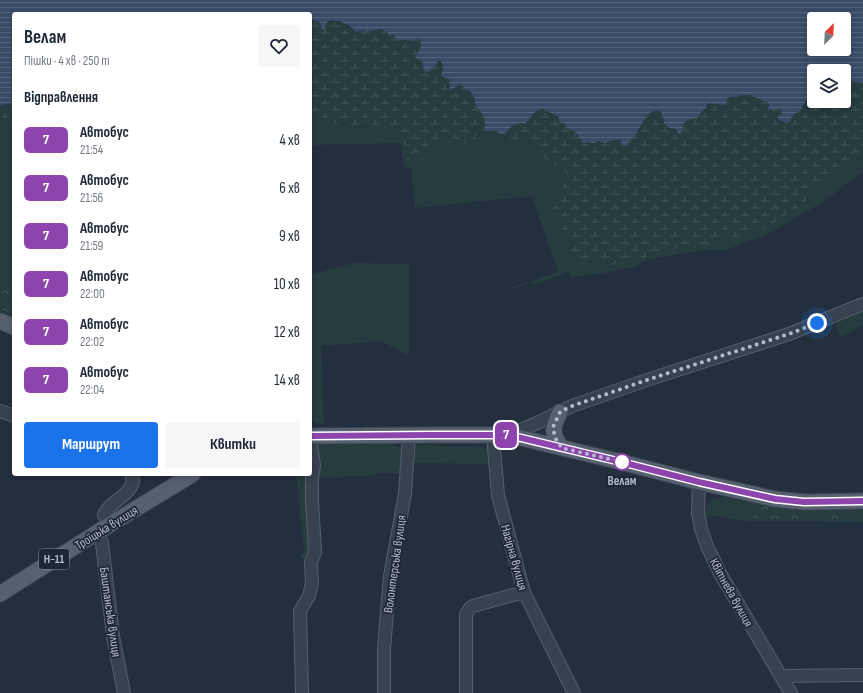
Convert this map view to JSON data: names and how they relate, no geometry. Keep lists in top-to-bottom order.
{
  "streets": {
    "main road": ["Троїцька вулиця", "Н-11"],
    "street": [
      "Нагірна вулиця",
      "Волонтерська вулиця",
      "Квітнева вулиця",
      "Баштанська вулиця"
    ]
  },
  "crossings": [
    ["Троїцька вулиця", "Баштанська вулиця"]
  ],
  "places": ["Велам"],
  "lines": ["bus line 7"],
  "north": "top right",
  "page": {
    "on_map": "7",
    "heading": [
      ["Велам", "Пішки · 4 хв · 250 m"],
      "Відправлення"
    ],
    "list": [
      {
        "mark": "7",
        "name": "Автобус",
        "note": "21:54",
        "value": "4 хв"
      },
      {
        "mark": "7",
        "name": "Автобус",
        "note": "21:56",
        "value": "6 хв"
      },
      {
        "mark": "7",
        "name": "Автобус",
        "note": "21:59",
        "value": "9 хв"
      },
      {
        "mark": "7",
        "name": "Автобус",
        "note": "22:00",
        "value": "10 хв"
      },
      {
        "mark": "7",
        "name": "Автобус",
        "note": "22:02",
        "value": "12 хв"
      },
      {
        "mark": "7",
        "name": "Автобус",
        "note": "22:04",
        "value": "14 хв"
      }
    ],
    "buttons": ["Маршрут", "Квитки"]
  }
}
